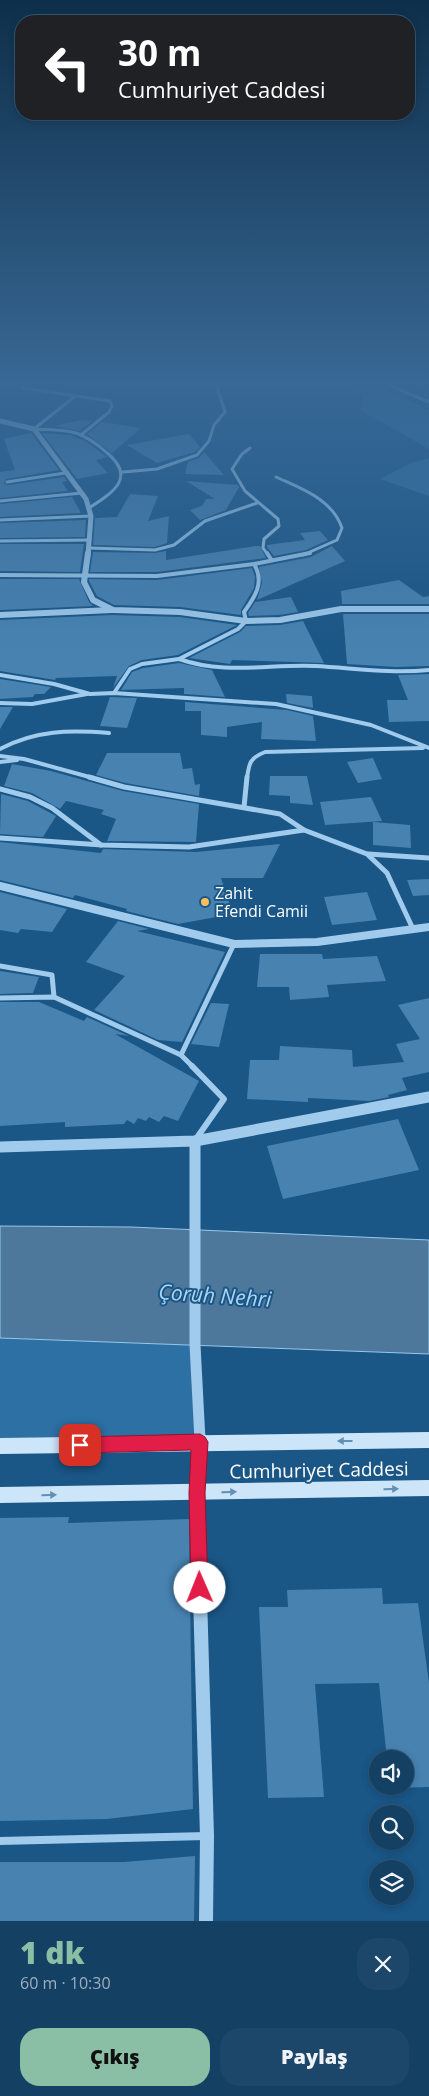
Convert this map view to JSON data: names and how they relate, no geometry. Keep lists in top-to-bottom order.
{
  "streets": {
    "main road": ["Cumhuriyet Caddesi"]
  },
  "water": ["Çoruh Nehri"],
  "places": ["Zahit Efendi Camii"],
  "page": {
    "turn": ["30 m", "Cumhuriyet Caddesi"],
    "heading": ["1 dk", "60 m · 10:30"],
    "buttons": ["Çıkış", "Paylaş"]
  }
}
